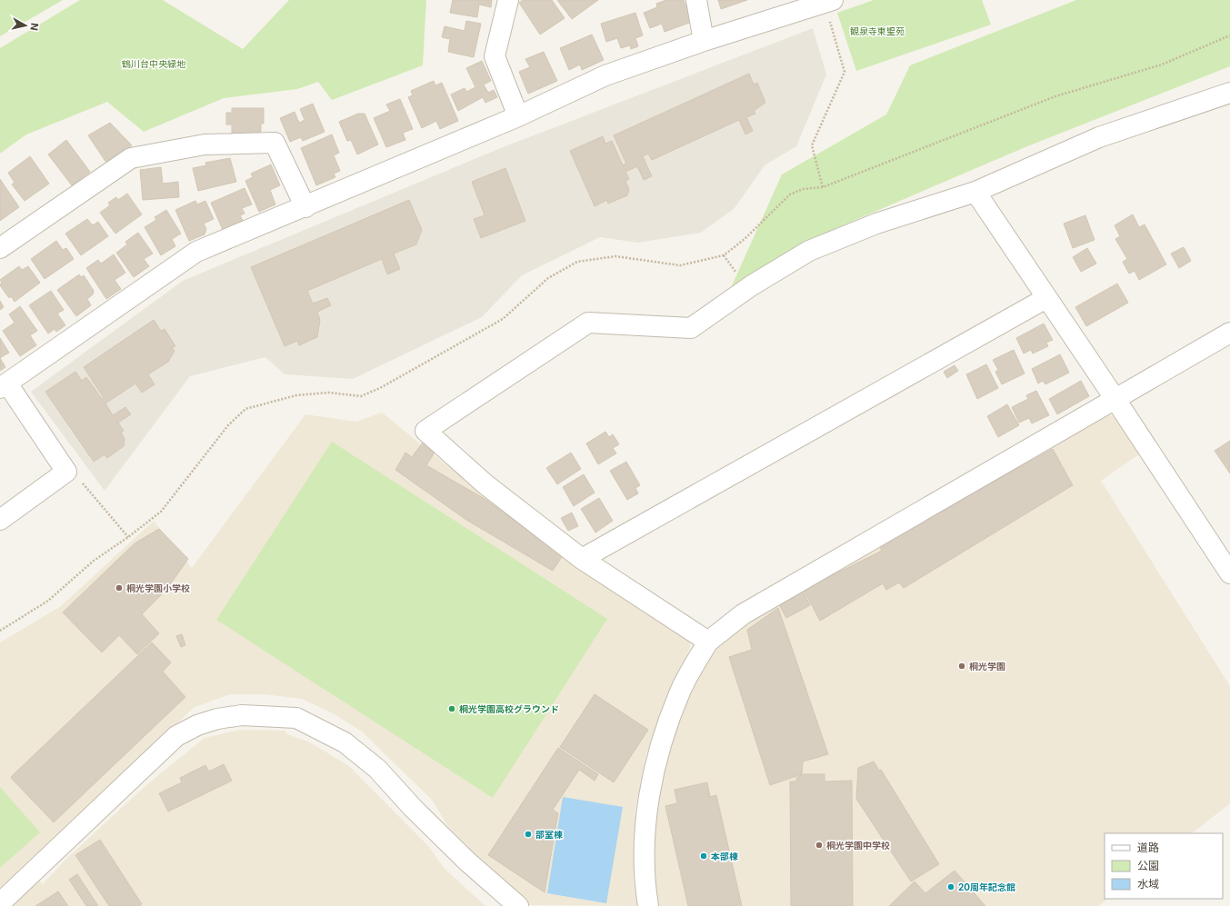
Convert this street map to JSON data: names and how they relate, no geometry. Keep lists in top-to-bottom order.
{
  "parks": ["観泉寺東聖苑", "鶴川台中央緑地"],
  "places": [
    "桐光学園小学校",
    "桐光学園",
    "桐光学園高校グラウンド",
    "部室棟",
    "桐光学園中学校",
    "本部棟",
    "20周年記念館"
  ],
  "legend": ["道路", "公園", "水域"],
  "north": "right"
}
